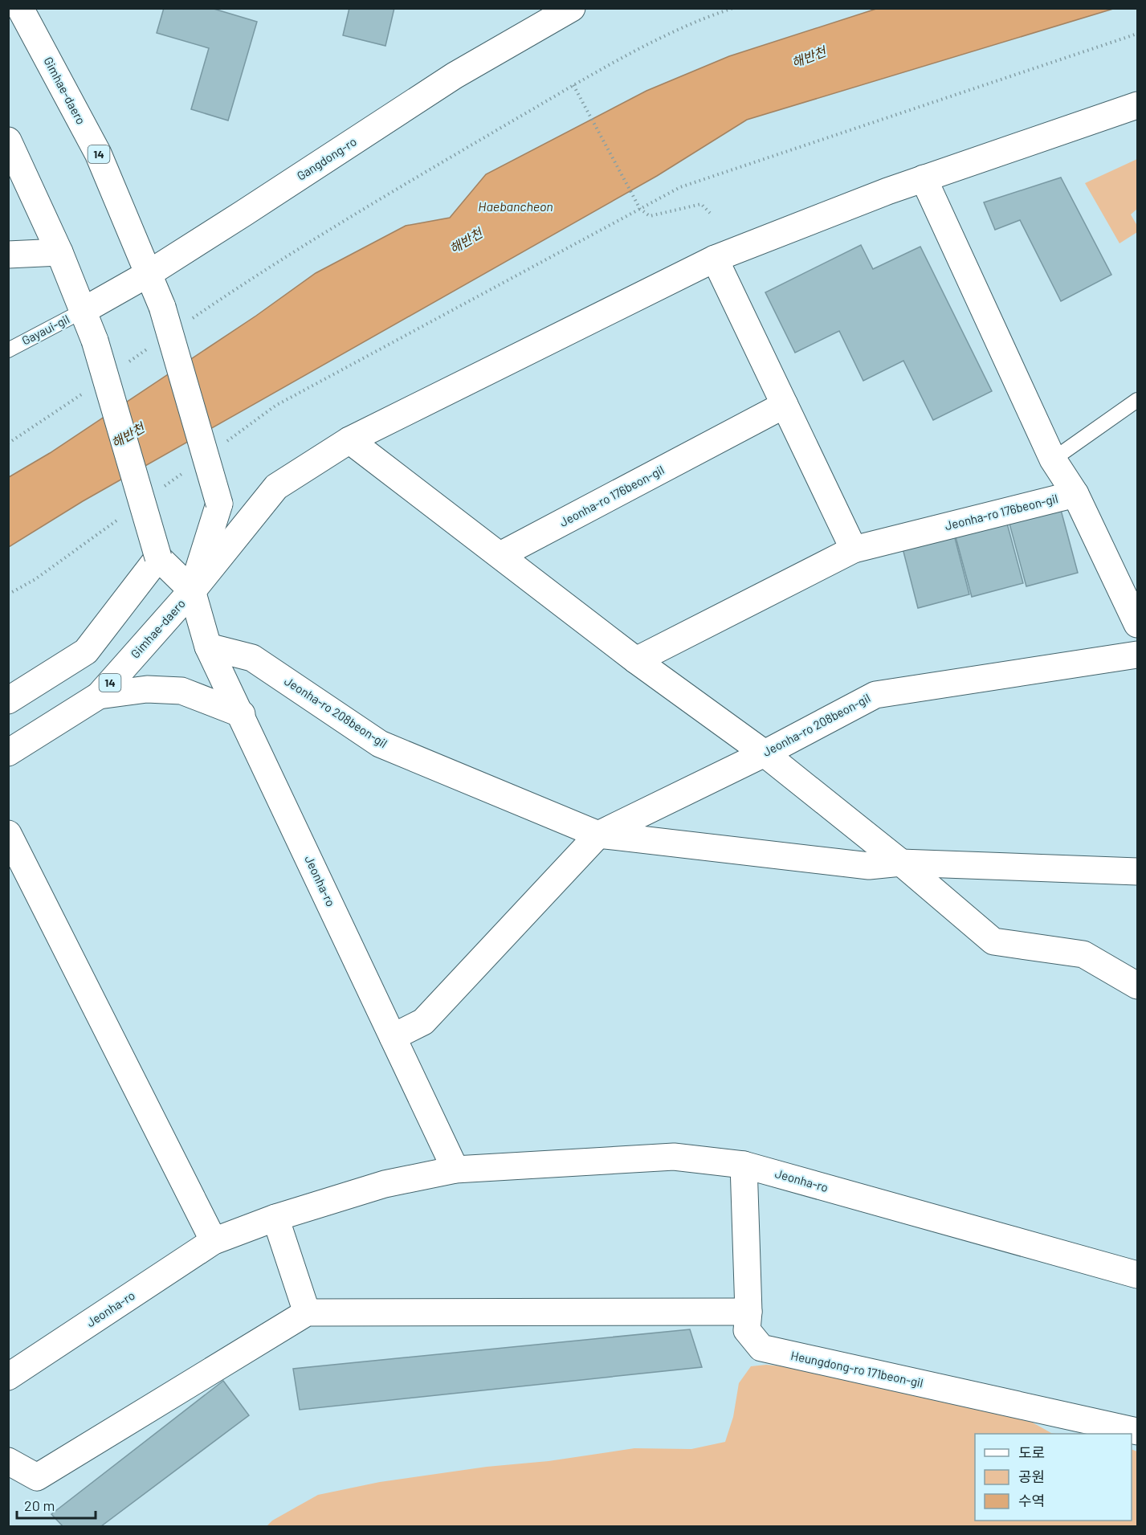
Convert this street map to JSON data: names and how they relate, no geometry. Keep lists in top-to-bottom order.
{
  "streets": {
    "street": [
      "Gimhae-daero",
      "14",
      "Gangdong-ro",
      "Jeonha-ro 176beon-gil",
      "Jeonha-ro 208beon-gil",
      "Jeonha-ro",
      "Heungdong-ro 171beon-gil"
    ],
    "lane": ["Gayaui-gil"]
  },
  "crossings": [
    ["Gimhae-daero", "Gangdong-ro"],
    ["Gimhae-daero", "Jeonha-ro"],
    ["Gangdong-ro", "Gayaui-gil"],
    ["Jeonha-ro 208beon-gil", "Jeonha-ro"],
    ["Jeonha-ro", "Heungdong-ro 171beon-gil"]
  ],
  "water": ["해반천", "Haebancheon"],
  "legend": ["도로", "공원", "수역"],
  "scale_bar": "20 m"
}
